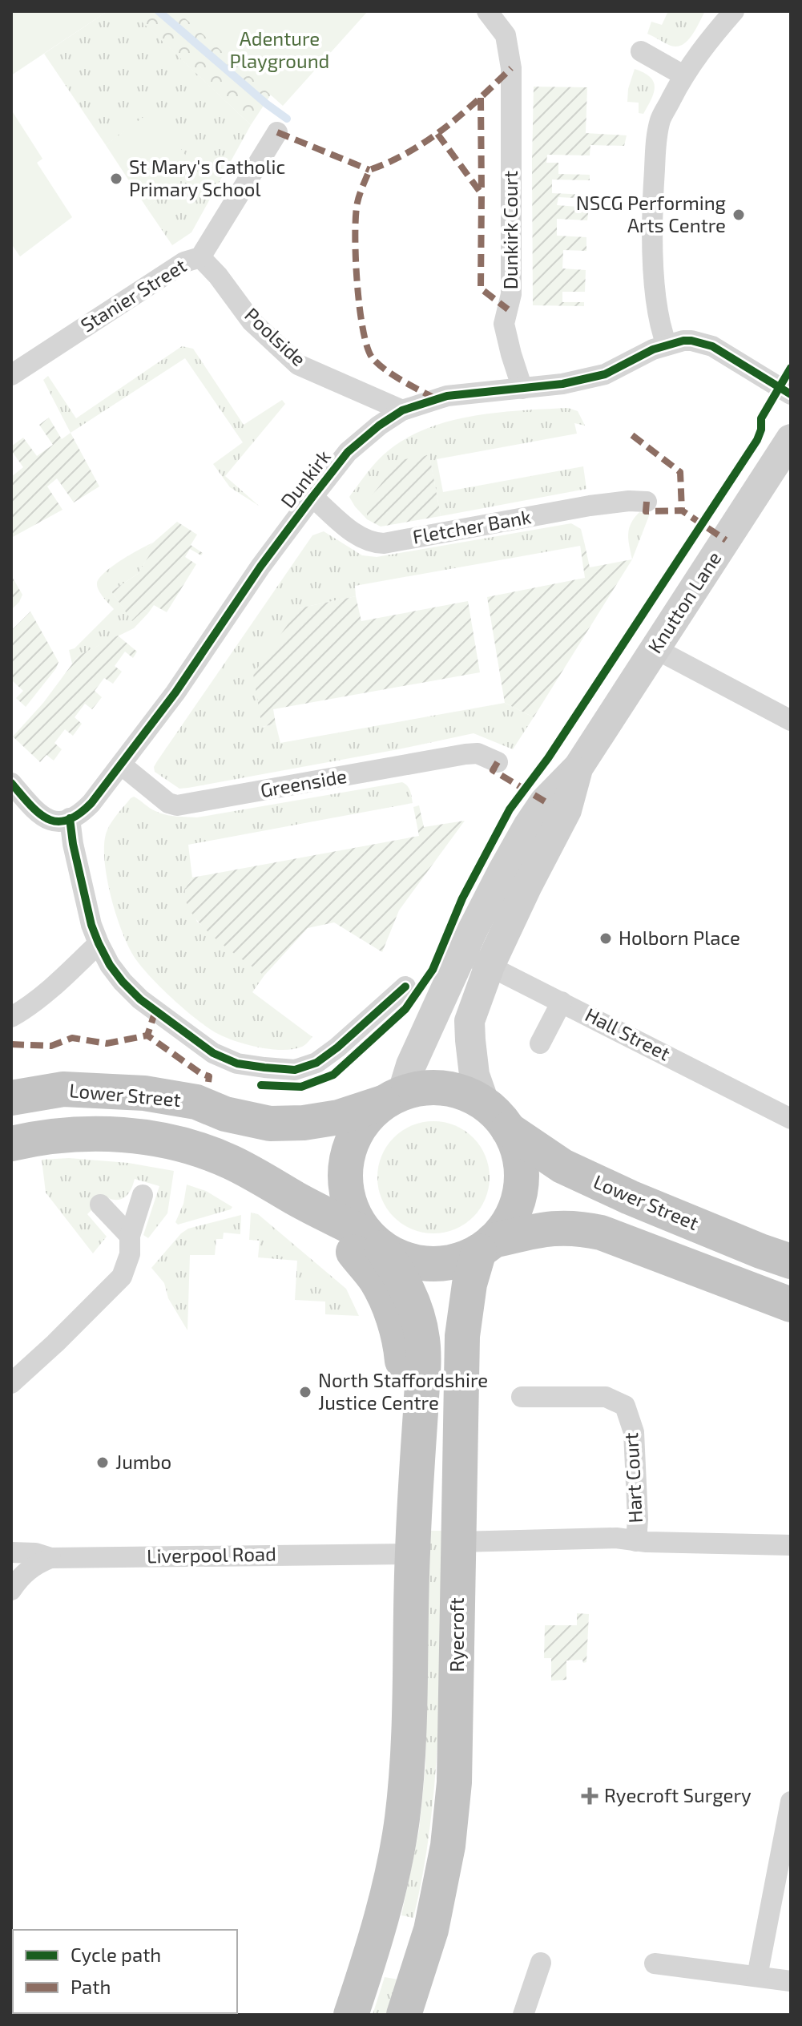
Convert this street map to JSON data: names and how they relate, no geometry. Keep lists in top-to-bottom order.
{
  "streets": {
    "highway": ["Lower Street", "Ryecroft"],
    "main road": ["Knutton Lane"],
    "street": [
      "Dunkirk Court",
      "Stanier Street",
      "Poolside",
      "Dunkirk",
      "Fletcher Bank",
      "Greenside",
      "Hall Street",
      "Hart Court",
      "Liverpool Road"
    ]
  },
  "crossings": [
    ["Dunkirk Court", "Dunkirk"],
    ["Stanier Street", "Poolside"],
    ["Poolside", "Dunkirk"],
    ["Dunkirk", "Fletcher Bank"],
    ["Dunkirk", "Greenside"],
    ["Knutton Lane", "Hall Street"],
    ["Knutton Lane", "Lower Street"],
    ["Knutton Lane", "Ryecroft"],
    ["Lower Street", "Ryecroft"]
  ],
  "parks": ["Adenture Playground"],
  "places": {
    "other": [
      "St Mary's Catholic Primary School",
      "NSCG Performing Arts Centre",
      "Holborn Place",
      "North Staffordshire Justice Centre",
      "Jumbo"
    ],
    "health": ["Ryecroft Surgery"]
  },
  "legend": ["Cycle path", "Path"]
}
